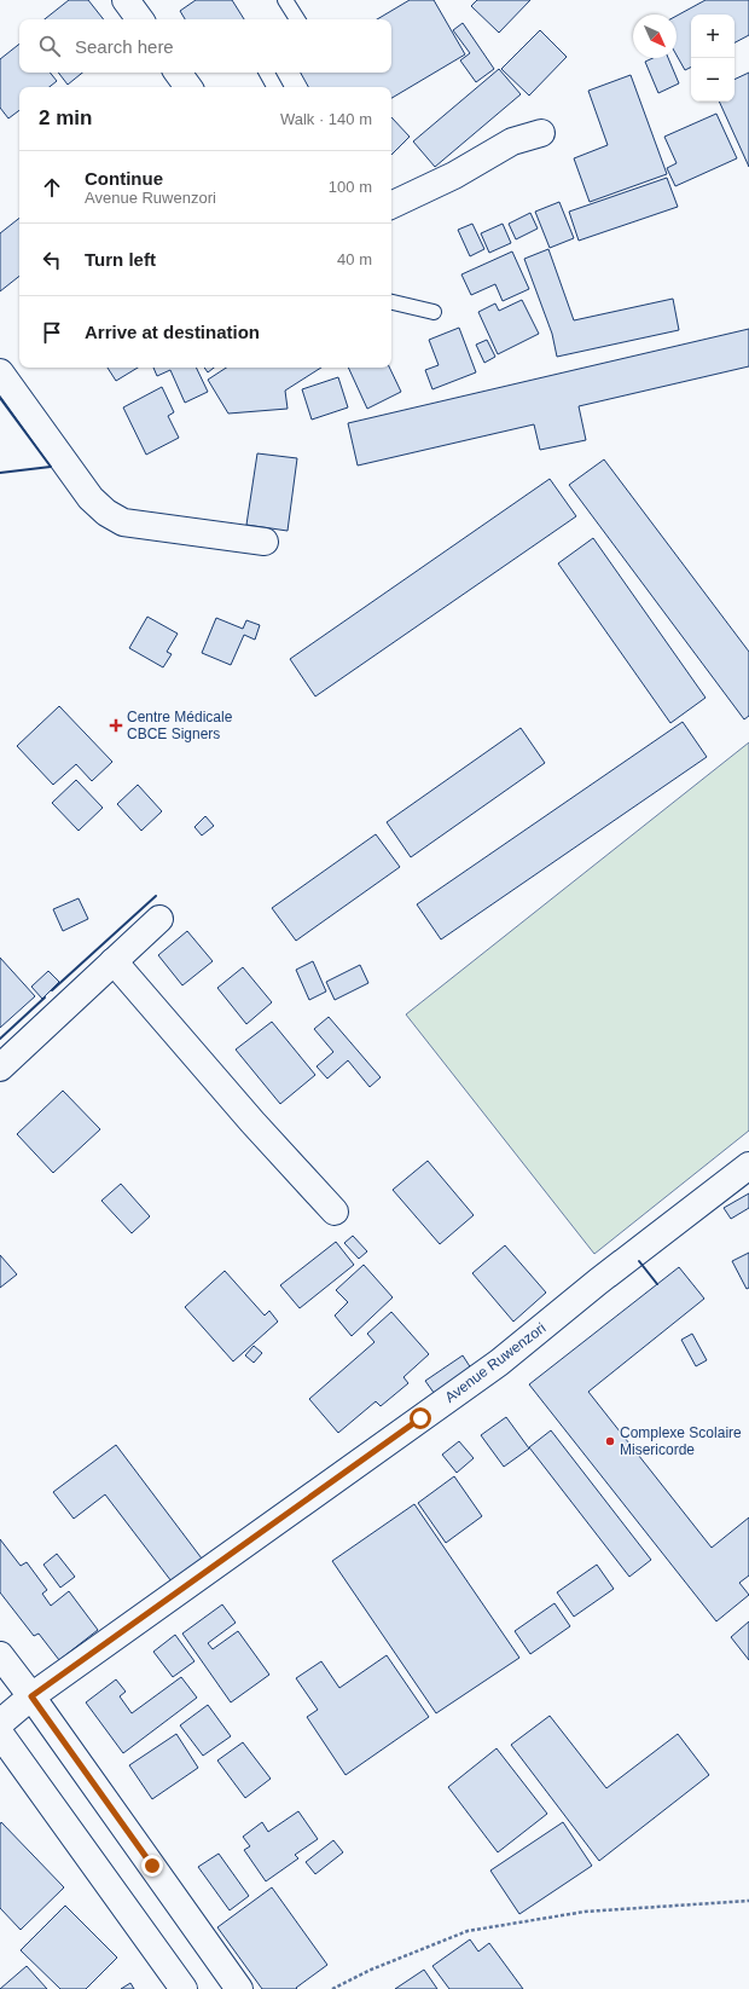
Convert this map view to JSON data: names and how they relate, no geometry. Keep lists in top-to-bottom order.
{
  "streets": {
    "street": ["Avenue Ruwenzori"]
  },
  "places": {
    "health": ["Centre Médicale CBCE Signers"],
    "other": ["Complexe Scolaire Misericorde"]
  },
  "north": "bottom right",
  "page": {
    "map_buttons": ["+", "−"],
    "search": "Search here",
    "heading": ["2 min", "Walk · 140 m"],
    "list": [
      ["Continue", "Avenue Ruwenzori", "100 m"],
      ["Turn left", "40 m"],
      "Arrive at destination"
    ]
  }
}
